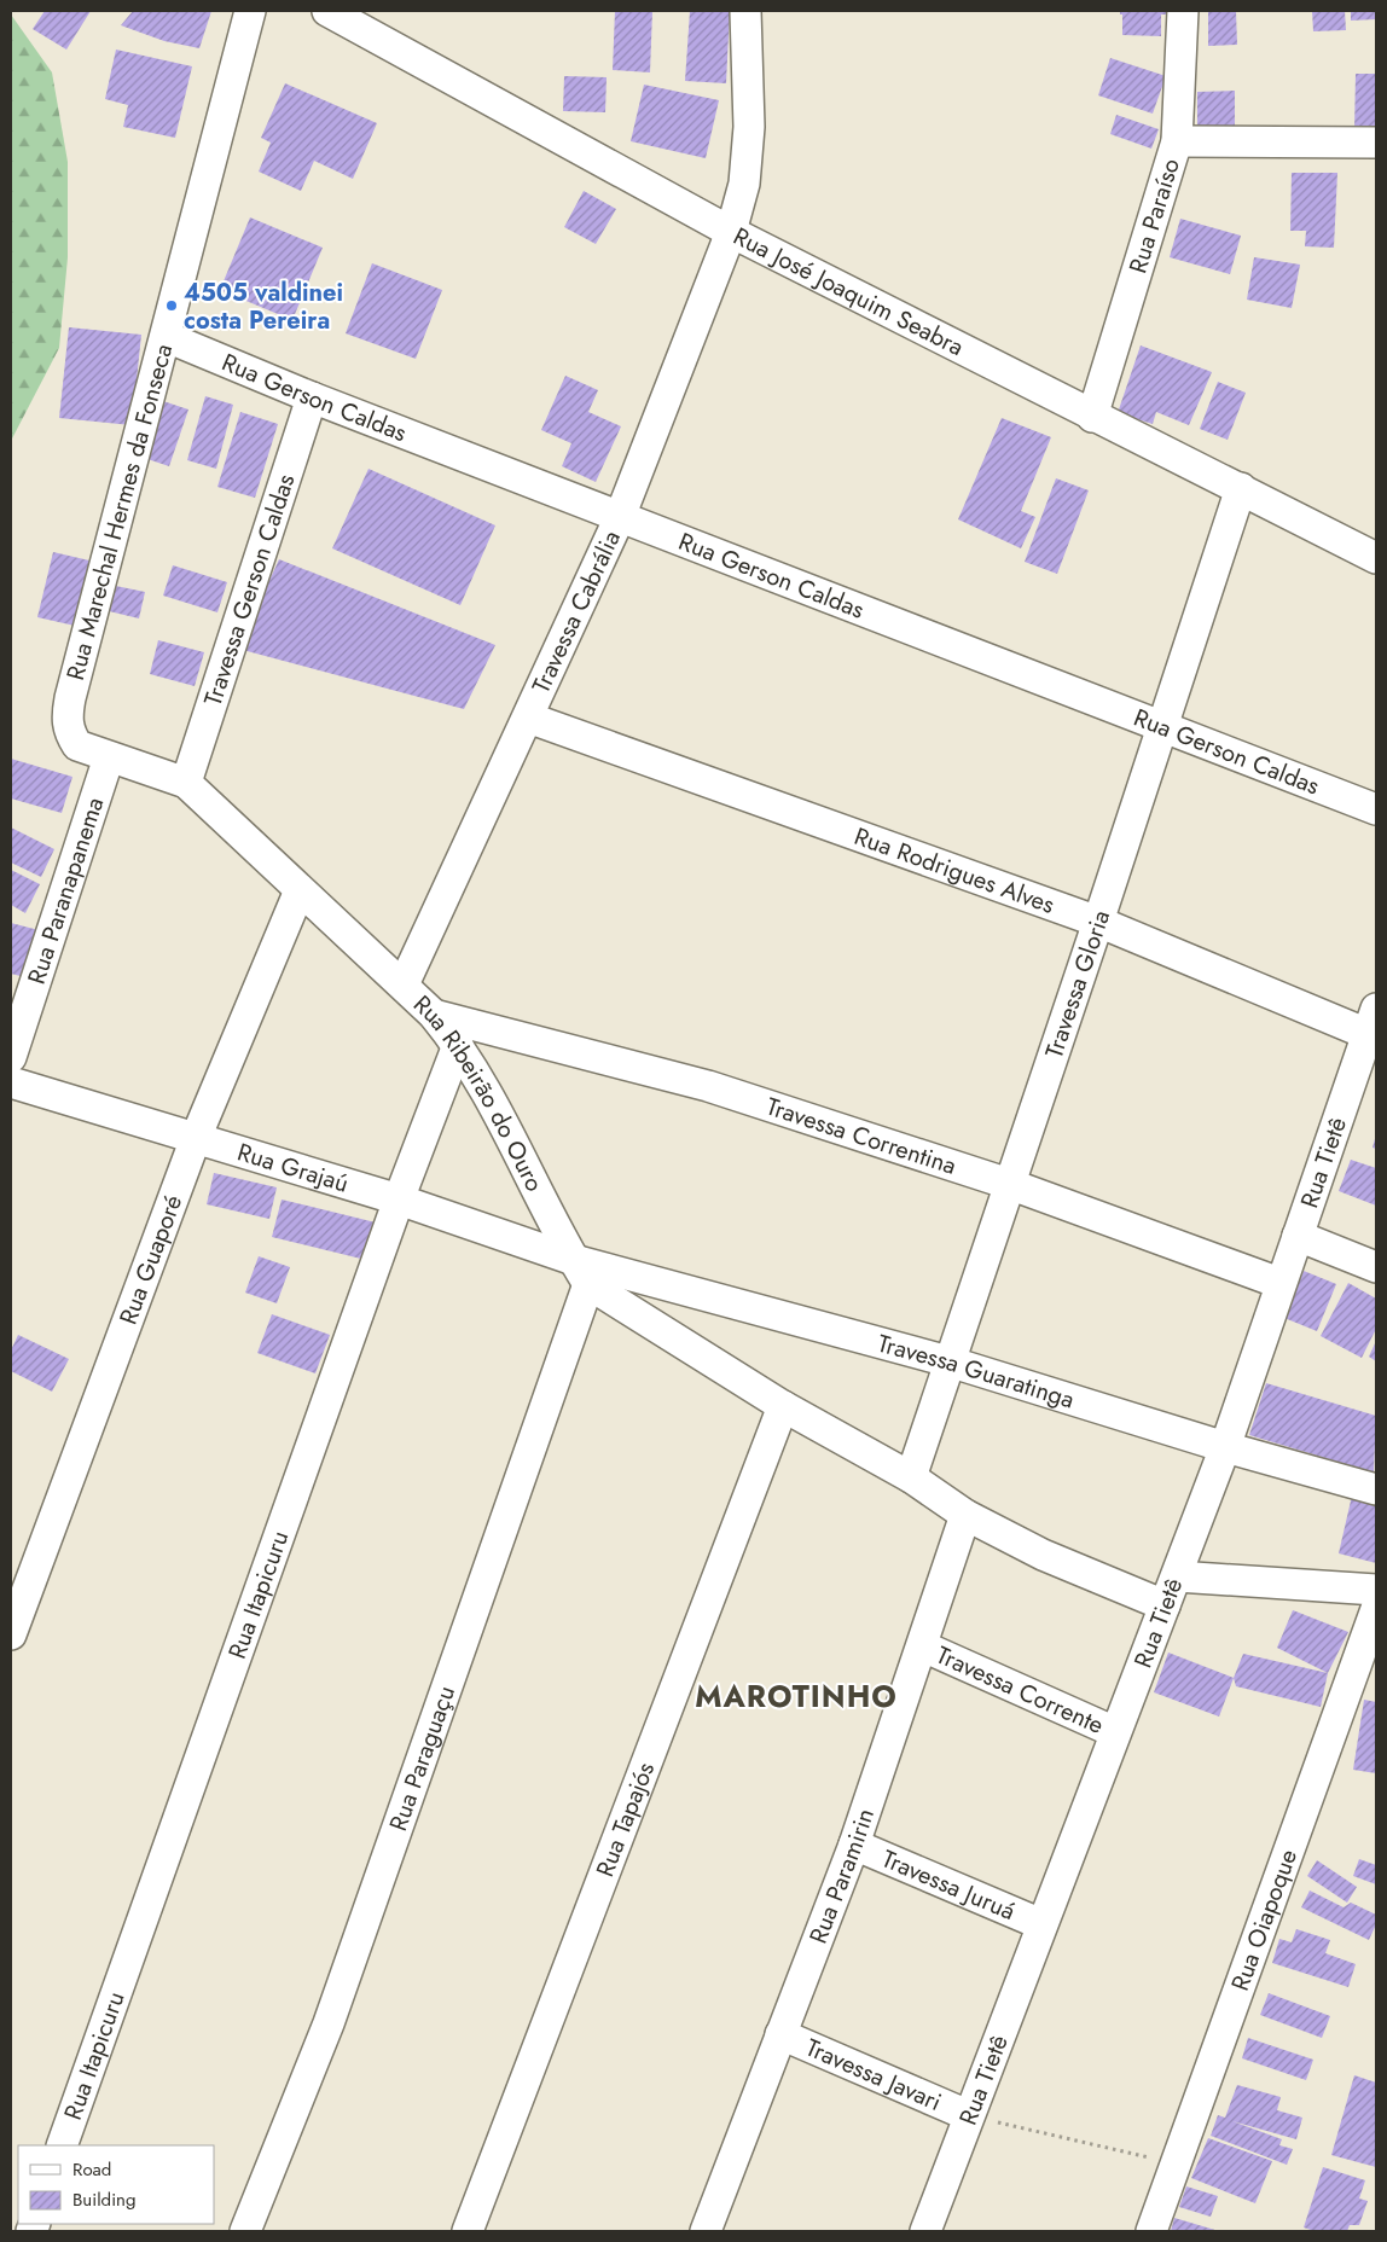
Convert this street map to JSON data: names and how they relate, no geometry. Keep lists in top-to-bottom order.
{
  "streets": {
    "street": [
      "Rua Paraíso",
      "Rua José Joaquim Seabra",
      "Rua Gerson Caldas",
      "Rua Marechal Hermes da Fonseca",
      "Travessa Gerson Caldas",
      "Travessa Cabrália",
      "Rua Rodrigues Alves",
      "Rua Paranapanema",
      "Travessa Gloria",
      "Rua Ribeirão do Ouro",
      "Travessa Correntina",
      "Rua Tietê",
      "Rua Grajaú",
      "Rua Guaporé",
      "Travessa Guaratinga",
      "Rua Itapicuru",
      "Travessa Corrente",
      "Rua Paraguaçu",
      "Rua Tapajós",
      "Rua Paramirin",
      "Travessa Juruá",
      "Rua Oiapoque",
      "Travessa Javari"
    ]
  },
  "crossings": [
    ["Rua Paraíso", "Rua José Joaquim Seabra"],
    ["Rua José Joaquim Seabra", "Travessa Cabrália"],
    ["Rua José Joaquim Seabra", "Travessa Gloria"],
    ["Rua Gerson Caldas", "Rua Marechal Hermes da Fonseca"],
    ["Rua Gerson Caldas", "Travessa Gerson Caldas"],
    ["Rua Gerson Caldas", "Travessa Cabrália"],
    ["Rua Gerson Caldas", "Travessa Gloria"],
    ["Rua Marechal Hermes da Fonseca", "Rua Ribeirão do Ouro"],
    ["Travessa Gerson Caldas", "Rua Ribeirão do Ouro"],
    ["Travessa Cabrália", "Rua Rodrigues Alves"],
    ["Travessa Cabrália", "Rua Ribeirão do Ouro"],
    ["Rua Rodrigues Alves", "Travessa Gloria"],
    ["Rua Rodrigues Alves", "Rua Tietê"],
    ["Rua Paranapanema", "Rua Ribeirão do Ouro"],
    ["Travessa Gloria", "Travessa Correntina"],
    ["Travessa Gloria", "Travessa Guaratinga"],
    ["Rua Ribeirão do Ouro", "Travessa Correntina"],
    ["Rua Ribeirão do Ouro", "Rua Grajaú"],
    ["Rua Ribeirão do Ouro", "Rua Guaporé"],
    ["Rua Ribeirão do Ouro", "Travessa Guaratinga"],
    ["Rua Ribeirão do Ouro", "Rua Itapicuru"],
    ["Rua Ribeirão do Ouro", "Rua Paraguaçu"],
    ["Travessa Correntina", "Rua Tietê"],
    ["Rua Tietê", "Travessa Guaratinga"],
    ["Rua Tietê", "Travessa Corrente"],
    ["Rua Tietê", "Travessa Juruá"],
    ["Rua Tietê", "Travessa Javari"],
    ["Rua Grajaú", "Rua Guaporé"],
    ["Rua Grajaú", "Travessa Guaratinga"],
    ["Rua Grajaú", "Rua Itapicuru"],
    ["Rua Grajaú", "Rua Paraguaçu"],
    ["Travessa Guaratinga", "Rua Paraguaçu"],
    ["Travessa Corrente", "Rua Paramirin"],
    ["Rua Paramirin", "Travessa Juruá"],
    ["Rua Paramirin", "Travessa Javari"],
    ["Rua Oiapoque", "Travessa Javari"]
  ],
  "districts": ["MAROTINHO"],
  "places": ["4505 valdinei costa Pereira"],
  "legend": ["Road", "Building"]
}
